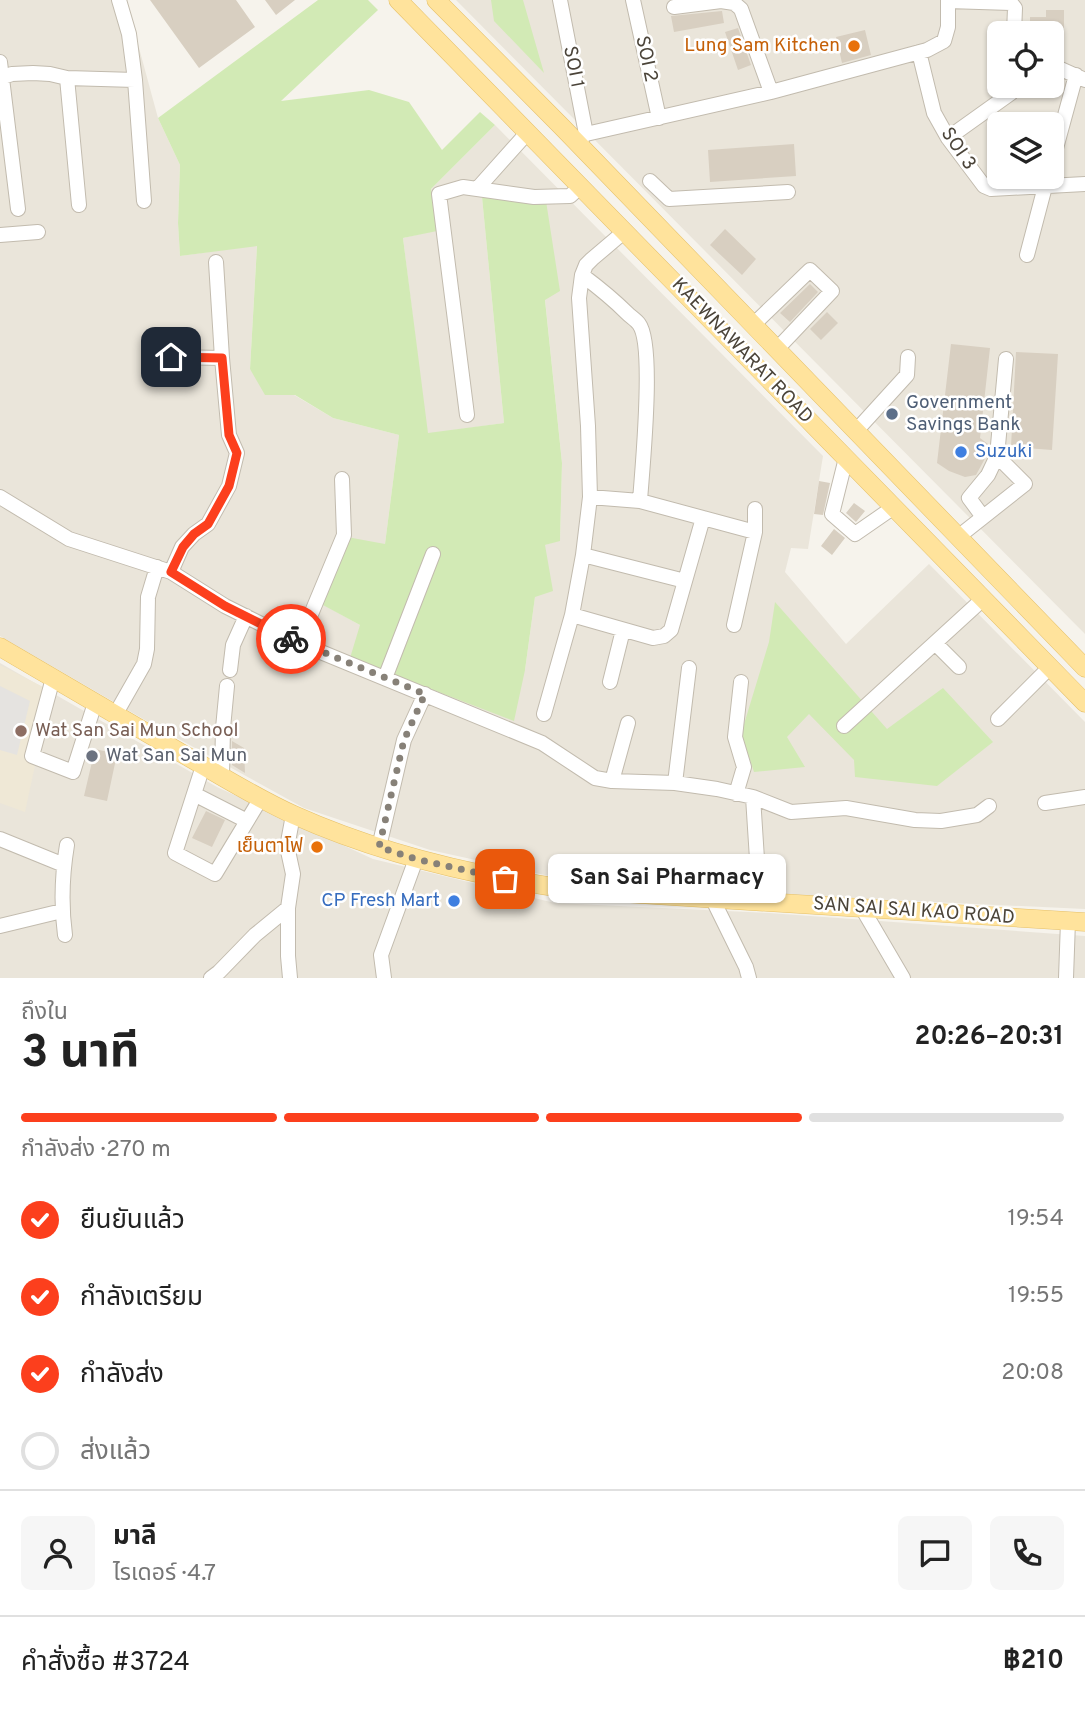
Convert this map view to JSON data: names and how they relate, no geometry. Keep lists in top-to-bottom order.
{
  "streets": {
    "main road": ["KAEWNAWARAT ROAD", "SAN SAI SAI KAO ROAD"],
    "street": ["SOI 2", "SOI 1", "SOI 3"]
  },
  "crossings": [
    ["SOI 1", "KAEWNAWARAT ROAD"]
  ],
  "places": [
    "Lung Sam Kitchen",
    "Government Savings Bank",
    "Suzuki",
    "Wat San Sai Mun School",
    "Wat San Sai Mun",
    "เย็นตาโฟ",
    "San Sai Pharmacy",
    "CP Fresh Mart"
  ],
  "page": {
    "bubble": "San Sai Pharmacy",
    "heading": ["3 นาที", "ถึงใน", "20:26–20:31"],
    "panel": [
      "มาลี",
      "ไรเดอร์ · 4.7",
      "คำสั่งซื้อ #3724",
      "฿210"
    ],
    "bar": "กำลังส่ง · 270 m",
    "list": [
      ["ยืนยันแล้ว", "19:54"],
      ["กำลังเตรียม", "19:55"],
      ["กำลังส่ง", "20:08"],
      "ส่งแล้ว"
    ]
  }
}
